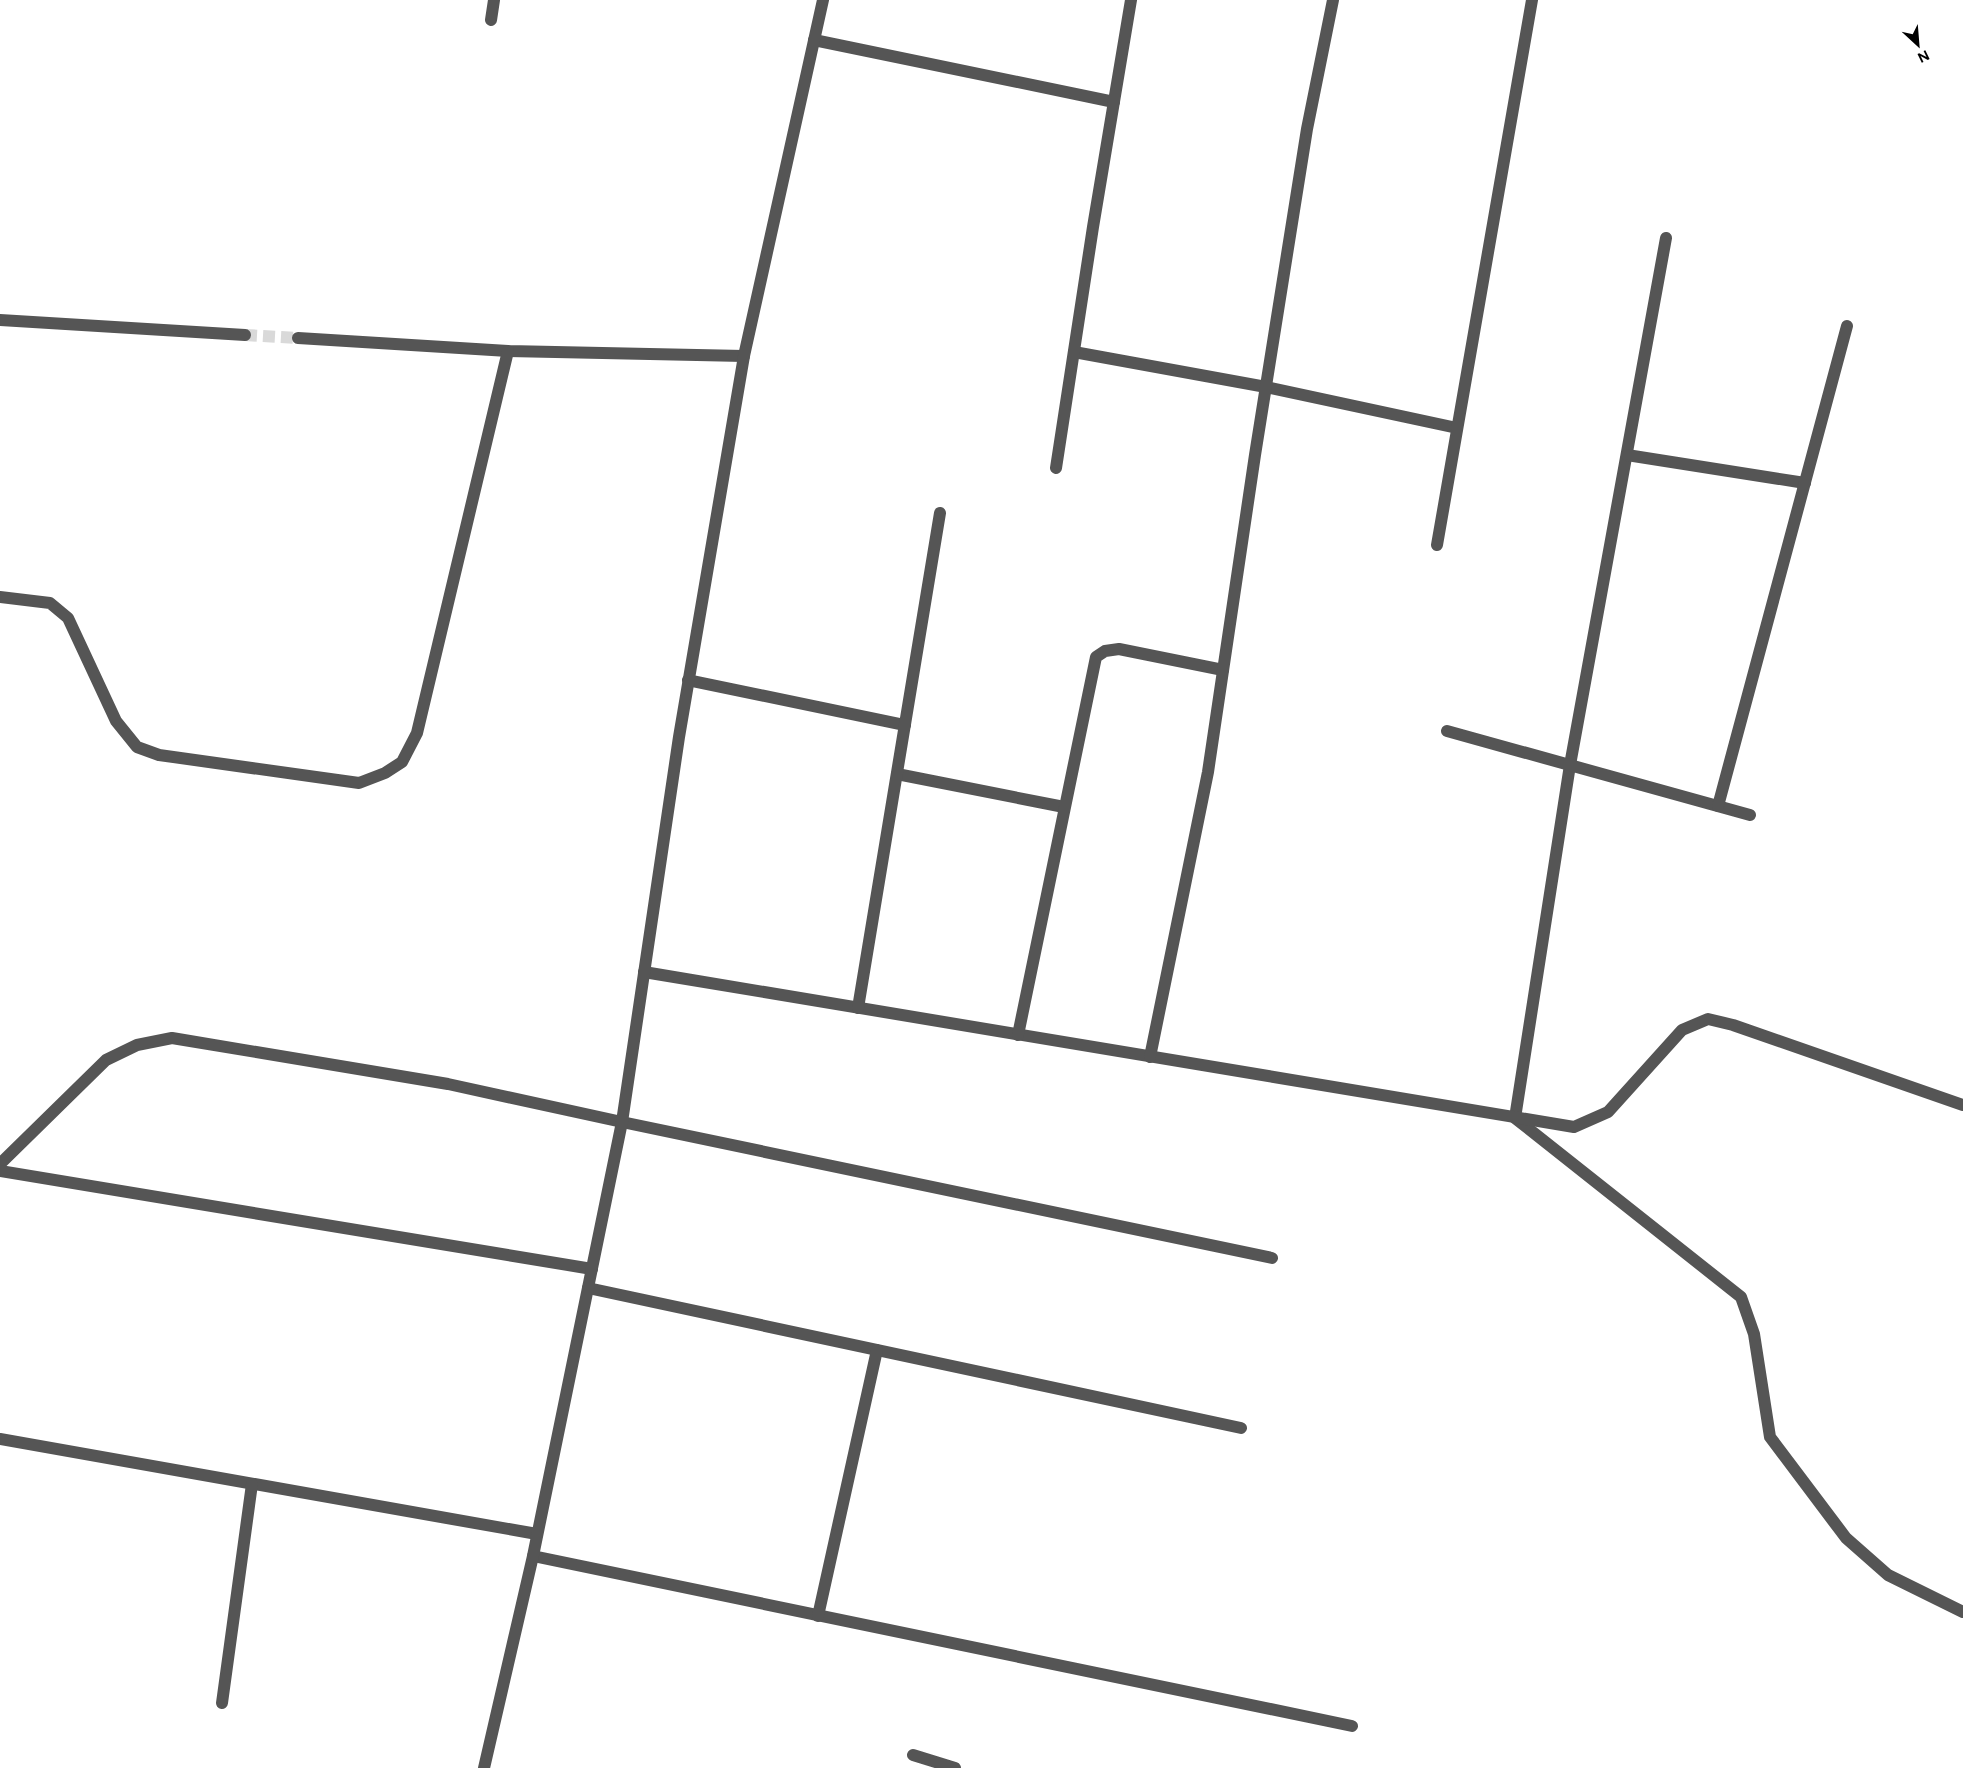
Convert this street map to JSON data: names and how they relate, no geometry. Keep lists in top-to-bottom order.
{
  "north": "bottom right"
}
